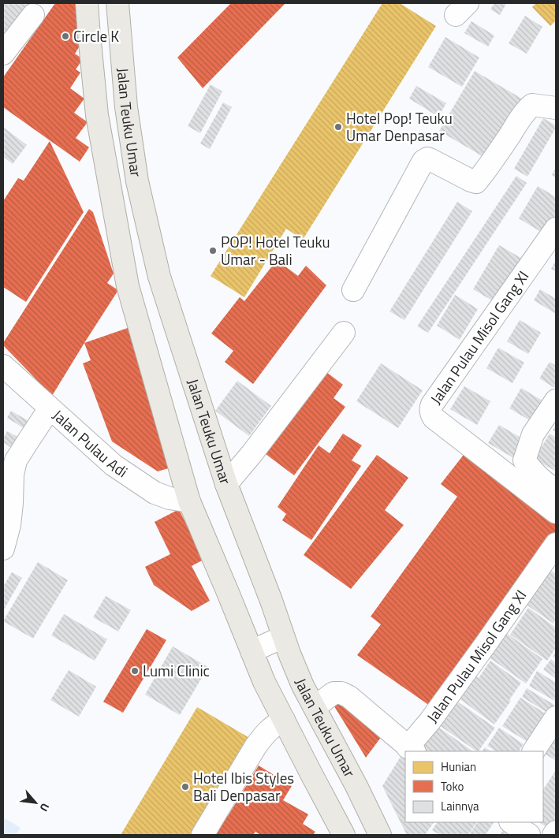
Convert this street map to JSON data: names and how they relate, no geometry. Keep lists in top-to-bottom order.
{
  "streets": {
    "main road": ["Jalan Teuku Umar"],
    "street": ["Jalan Pulau Misol Gang XI", "Jalan Pulau Adi"]
  },
  "crossings": [
    ["Jalan Teuku Umar", "Jalan Pulau Adi"]
  ],
  "places": [
    "Circle K",
    "Hotel Pop! Teuku Umar Denpasar",
    "POP! Hotel Teuku Umar - Bali",
    "Lumi Clinic",
    "Hotel Ibis Styles Bali Denpasar"
  ],
  "legend": ["Hunian", "Toko", "Lainnya"],
  "north": "bottom right"
}
